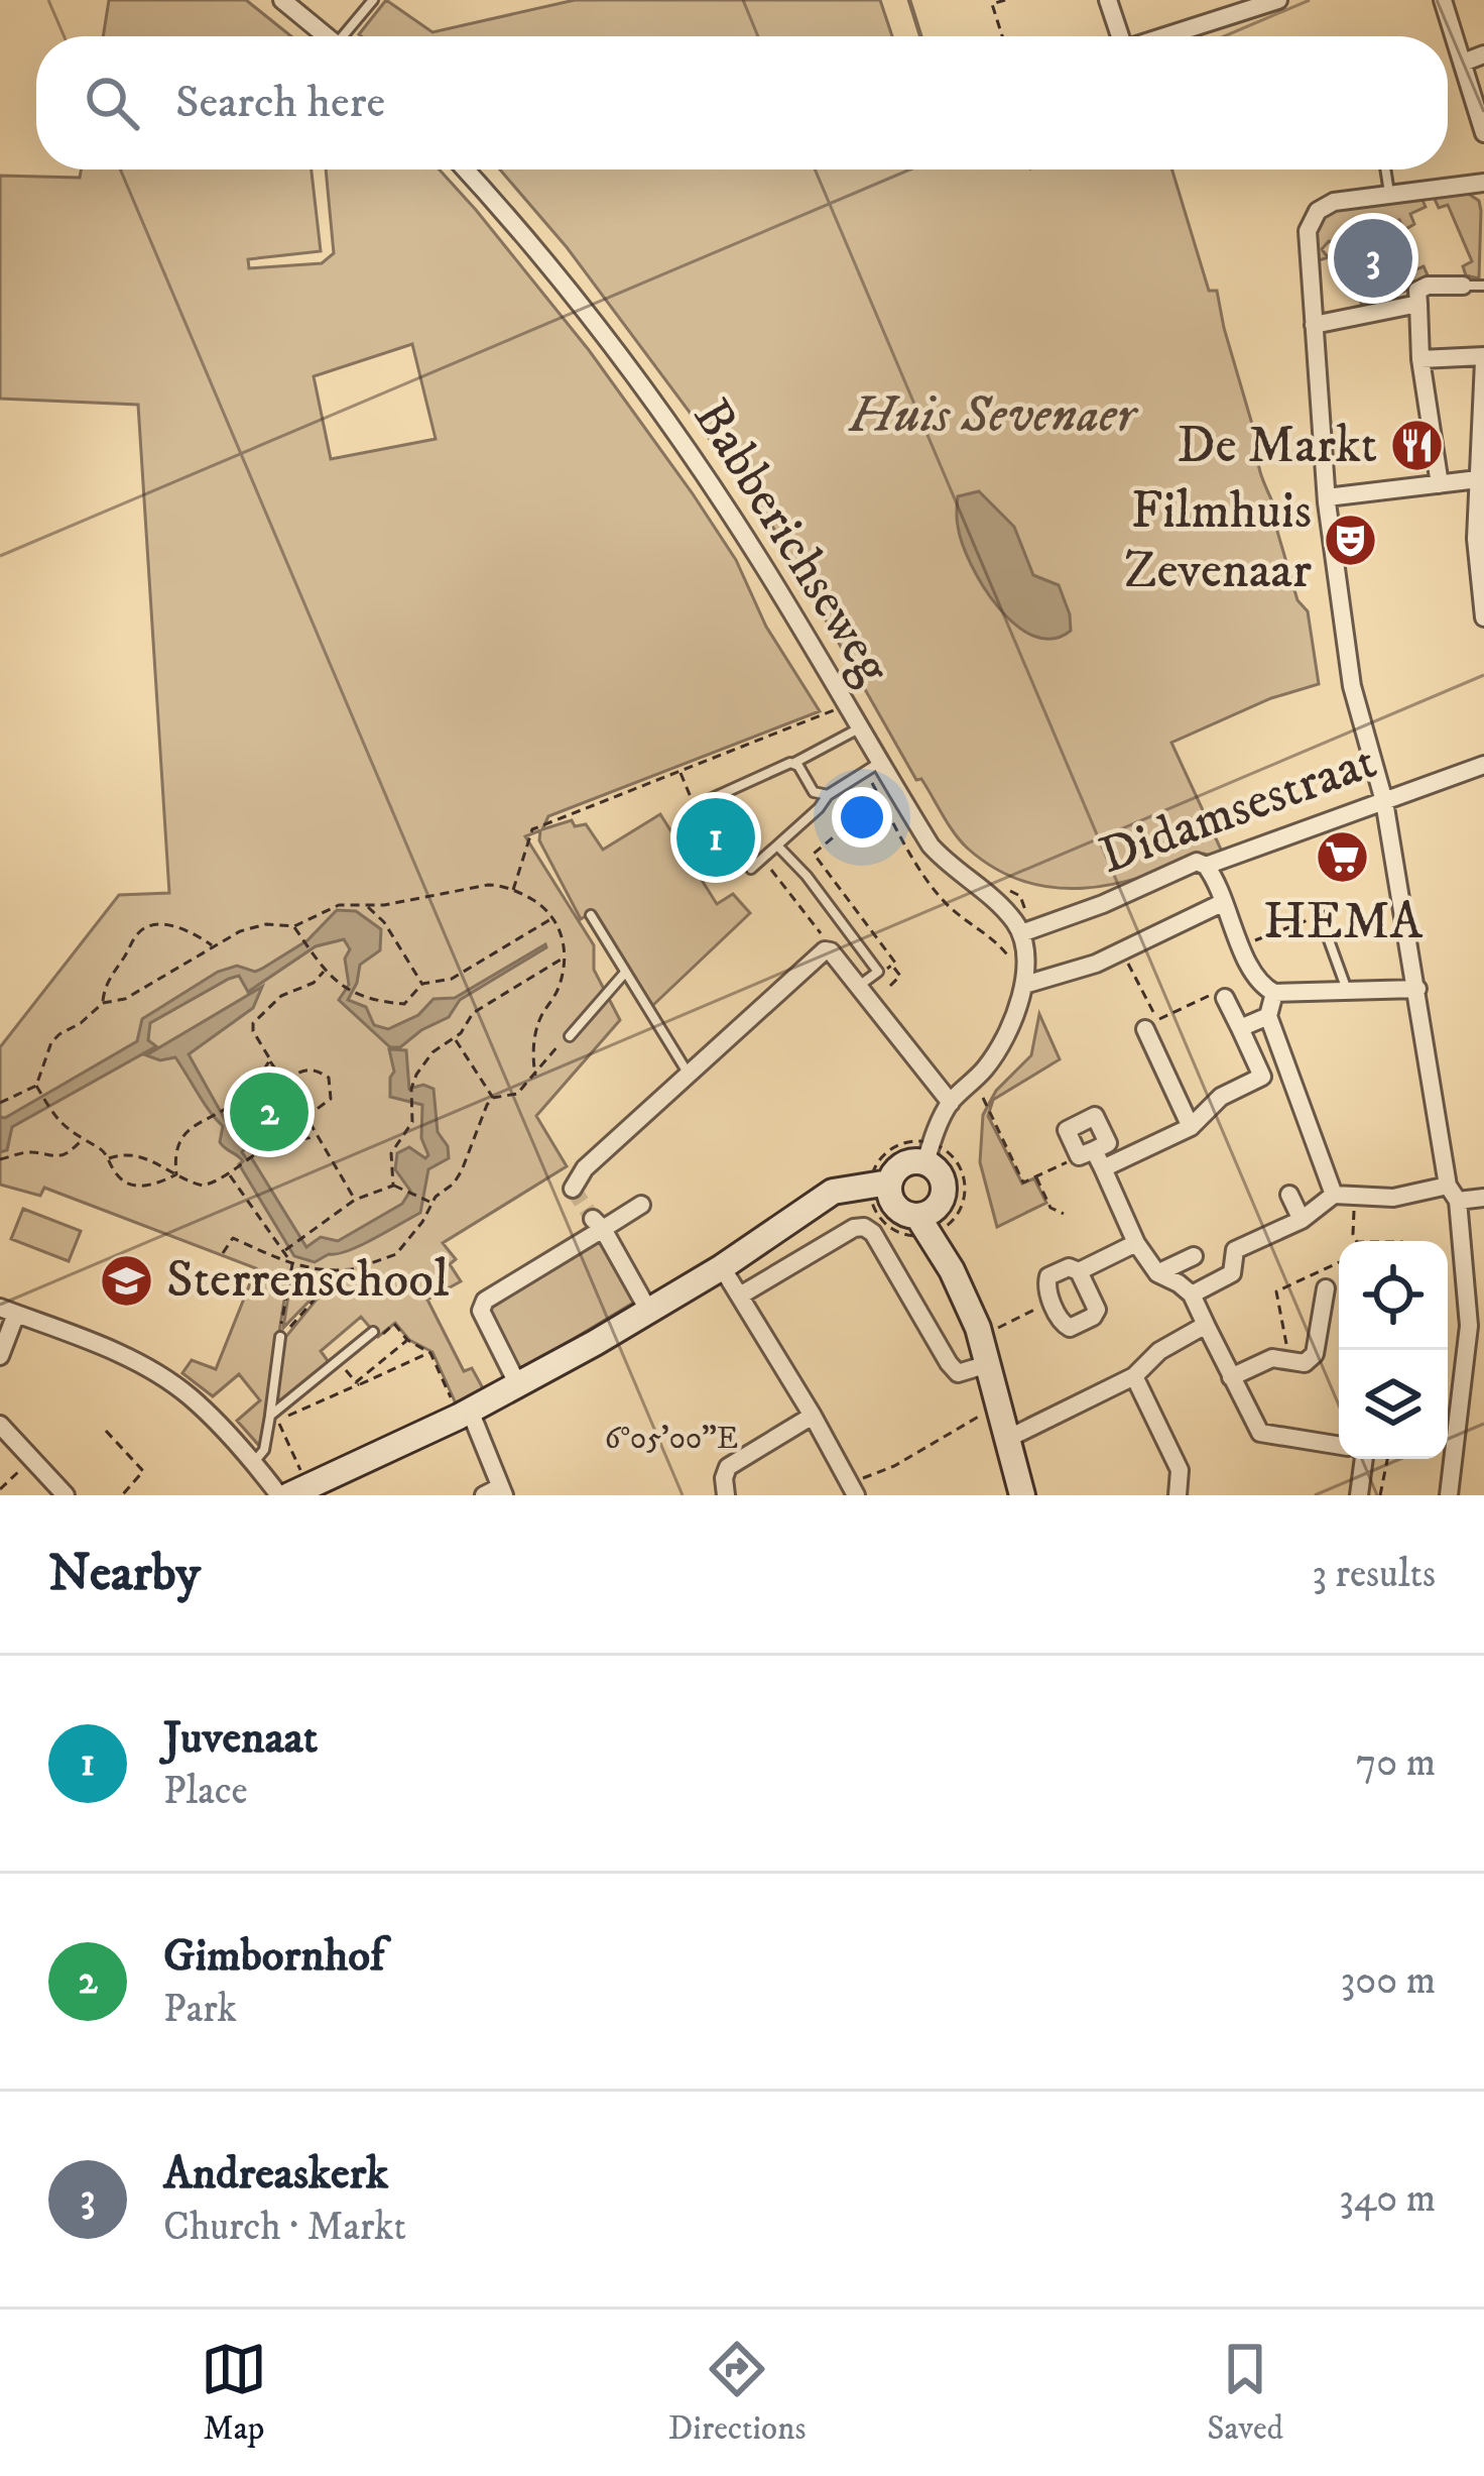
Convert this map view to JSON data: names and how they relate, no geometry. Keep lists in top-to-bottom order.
{
  "streets": {
    "street": ["Babberichseweg", "Didamsestraat"]
  },
  "crossings": [
    ["Babberichseweg", "Didamsestraat"]
  ],
  "parks": ["Huis Sevenaer"],
  "places": {
    "restaurant": ["De Markt"],
    "theatre": ["Filmhuis Zevenaar"],
    "supermarket": ["HEMA"],
    "school or university": ["Sterrenschool"]
  },
  "page": {
    "search": "Search here",
    "pins": ["3", "1", "2"],
    "heading": ["Nearby", "3 results"],
    "list": [
      {
        "mark": "1",
        "name": "Juvenaat",
        "note": "Place",
        "value": "70 m"
      },
      {
        "mark": "2",
        "name": "Gimbornhof",
        "note": "Park",
        "value": "300 m"
      },
      {
        "mark": "3",
        "name": "Andreaskerk",
        "note": "Church · Markt",
        "value": "340 m"
      }
    ],
    "nav": ["Map", "Directions", "Saved"]
  },
  "coordinates": ["6°05'00\"E"]
}
